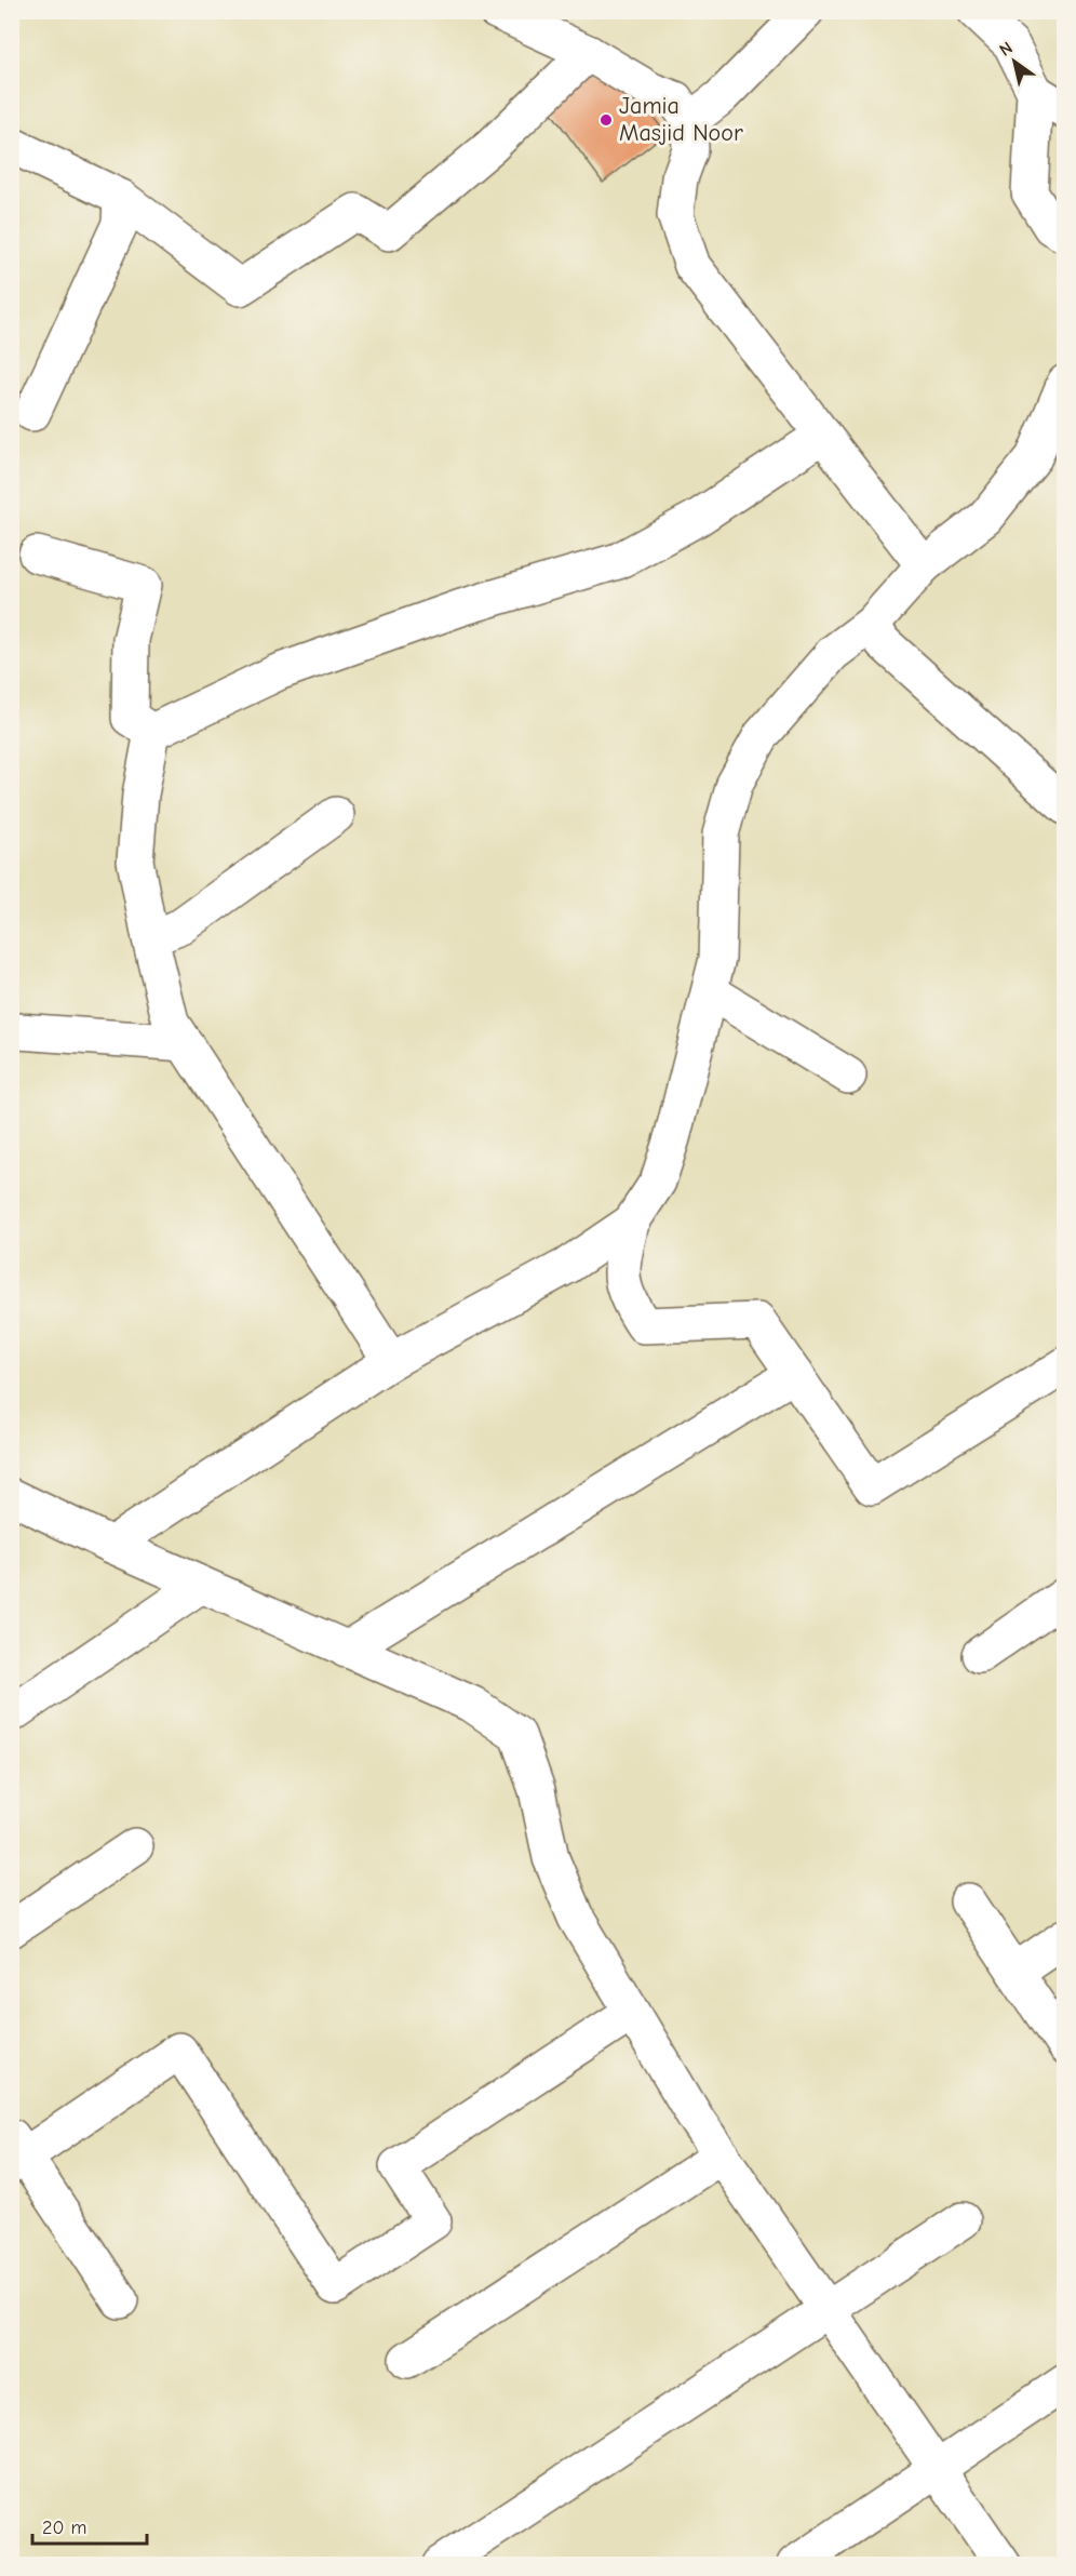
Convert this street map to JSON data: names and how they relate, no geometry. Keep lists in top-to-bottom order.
{
  "places": ["Jamia Masjid Noor"],
  "scale_bar": "20 m",
  "north": "top left"
}
